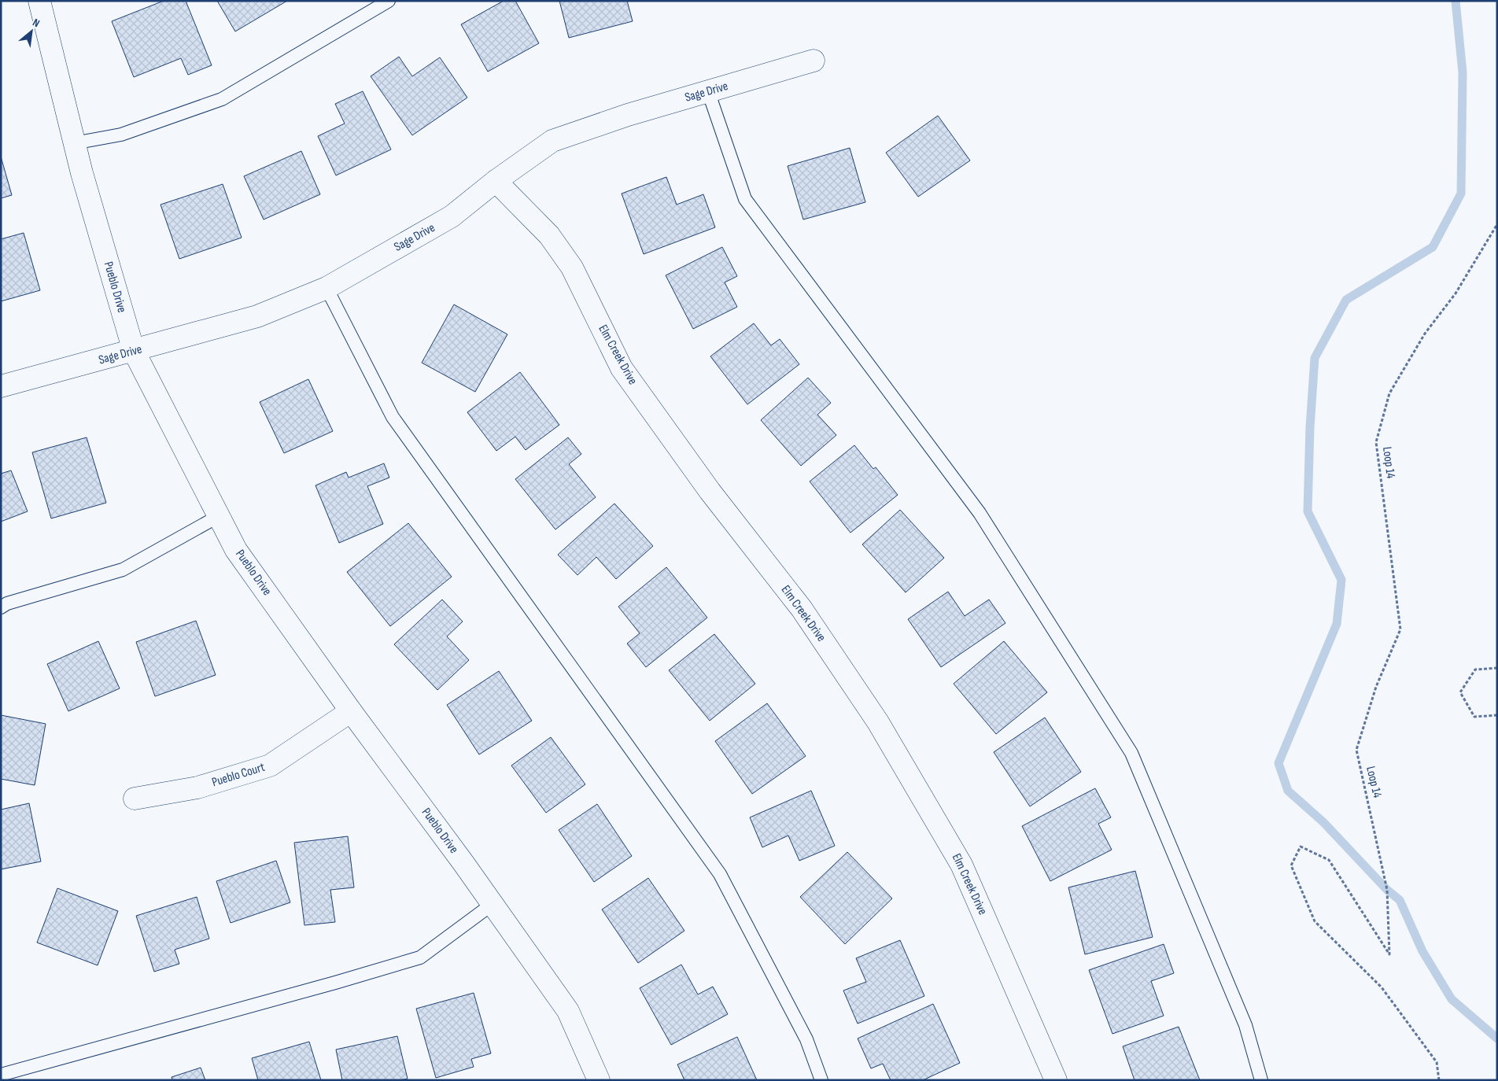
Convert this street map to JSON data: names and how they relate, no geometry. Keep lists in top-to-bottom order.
{
  "streets": {
    "street": [
      "Sage Drive",
      "Pueblo Drive",
      "Elm Creek Drive",
      "Pueblo Court"
    ],
    "path": ["Loop 14"]
  },
  "crossings": [
    ["Sage Drive", "Pueblo Drive"],
    ["Sage Drive", "Elm Creek Drive"],
    ["Pueblo Drive", "Pueblo Court"]
  ],
  "north": "top right"
}
